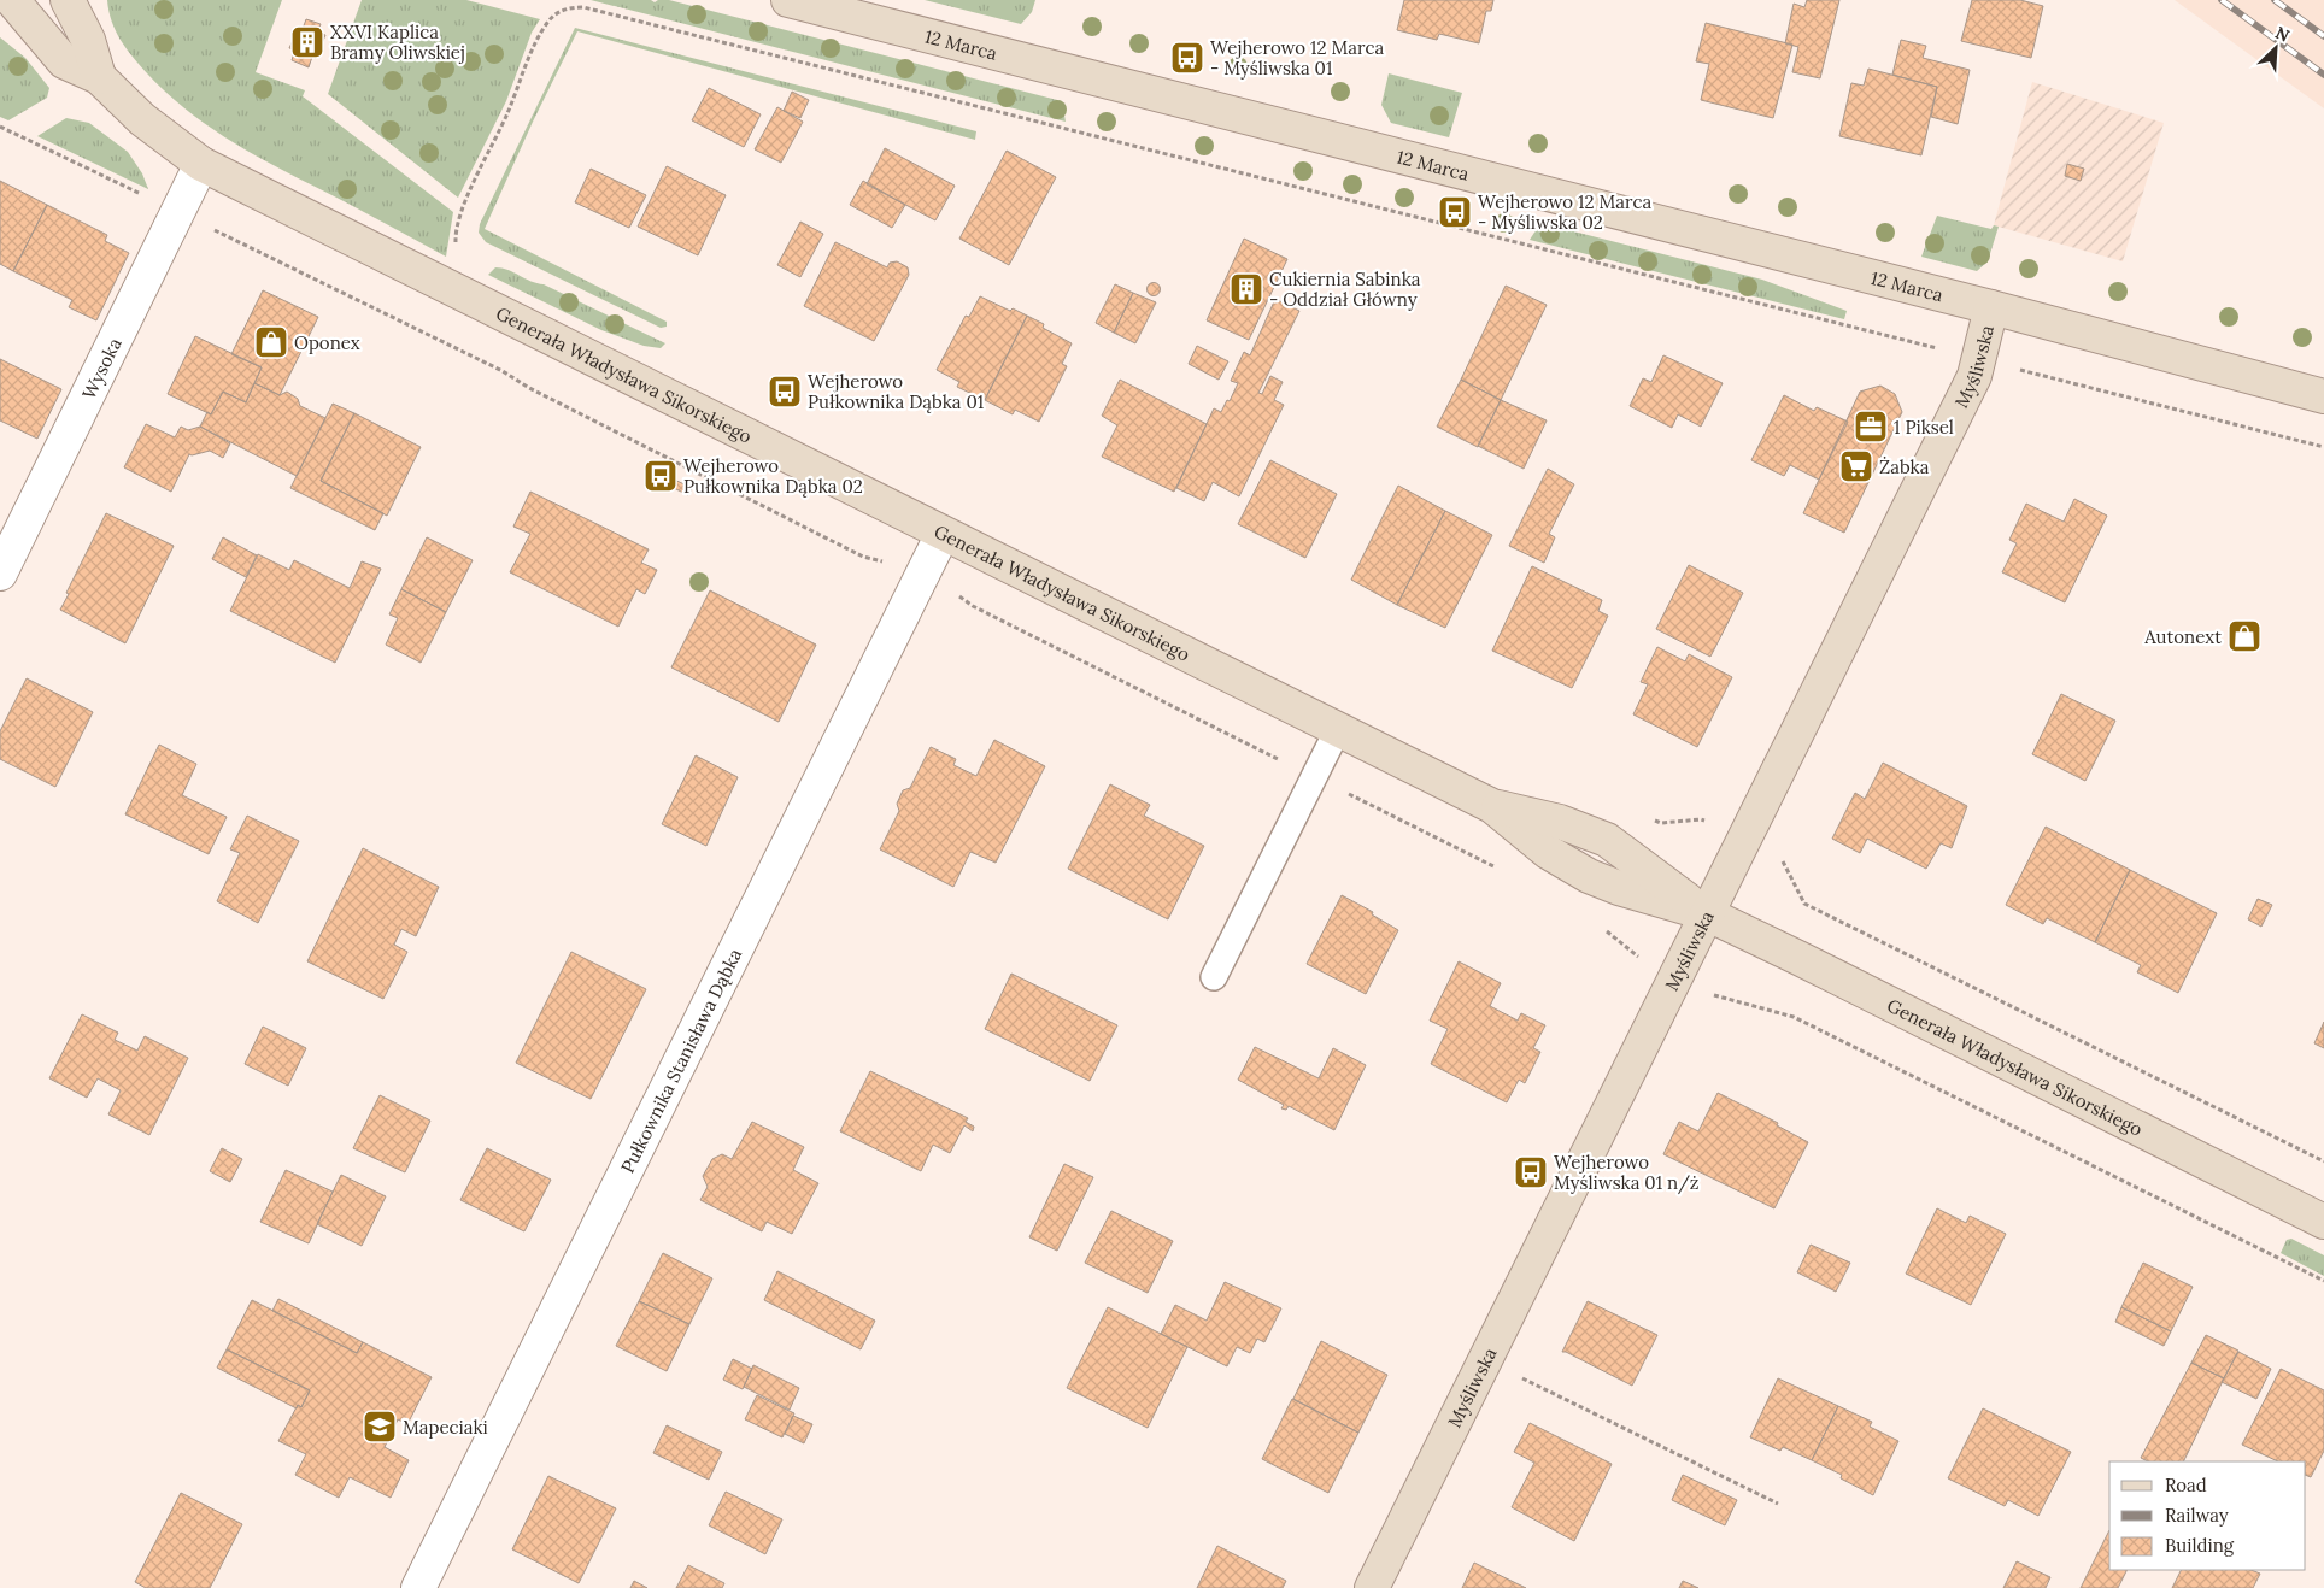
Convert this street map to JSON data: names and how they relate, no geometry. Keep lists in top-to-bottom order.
{
  "streets": {
    "street": [
      "12 Marca",
      "Myśliwska",
      "Wysoka",
      "Generała Władysława Sikorskiego",
      "Pułkownika Stanisława Dąbka"
    ]
  },
  "crossings": [
    ["12 Marca", "Myśliwska"],
    ["Myśliwska", "Generała Władysława Sikorskiego"],
    ["Wysoka", "Generała Władysława Sikorskiego"],
    ["Generała Władysława Sikorskiego", "Pułkownika Stanisława Dąbka"]
  ],
  "places": {
    "building": ["XXVI Kaplica Bramy Oliwskiej", "Cukiernia Sabinka - Oddział Główny"],
    "bus stop": [
      "Wejherowo 12 Marca - Myśliwska 01",
      "Wejherowo 12 Marca - Myśliwska 02",
      "Wejherowo Pułkownika Dąbka 01",
      "Wejherowo Pułkownika Dąbka 02",
      "Wejherowo Myśliwska 01 n/ż"
    ],
    "shop": ["Oponex", "Autonext"],
    "office": ["1 Piksel"],
    "supermarket": ["Żabka"],
    "school or university": ["Mapeciaki"]
  },
  "legend": ["Road", "Railway", "Building"],
  "north": "top right"
}
